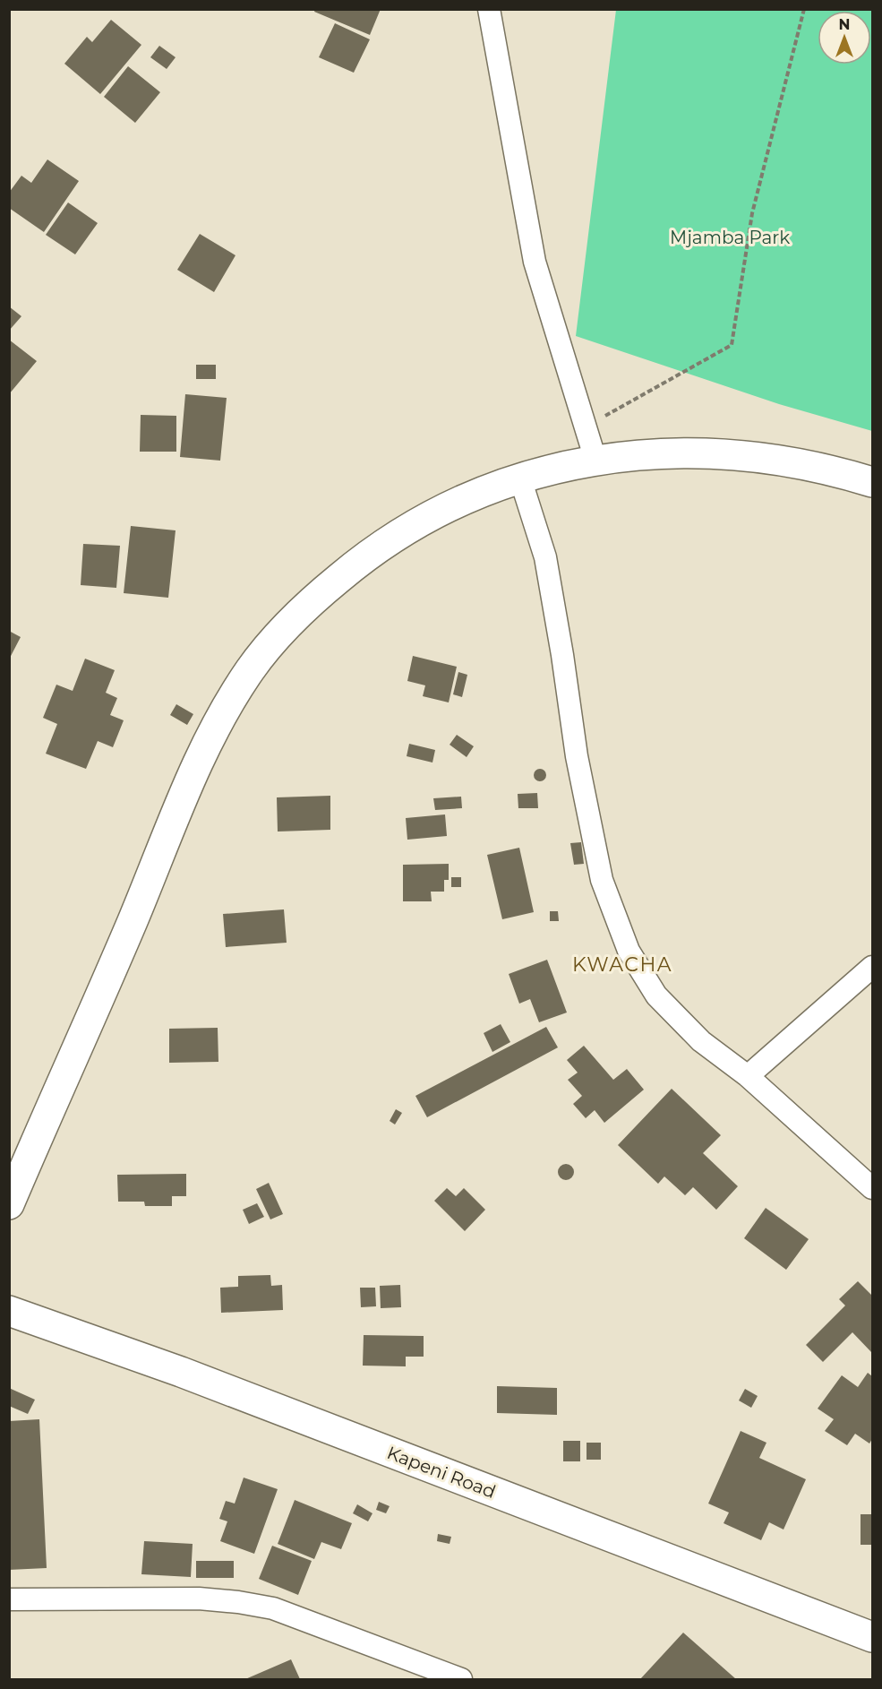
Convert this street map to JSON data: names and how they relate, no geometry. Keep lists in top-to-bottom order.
{
  "streets": {
    "main road": ["Kapeni Road"]
  },
  "districts": ["KWACHA"],
  "parks": ["Mjamba Park"],
  "north": "top"
}
